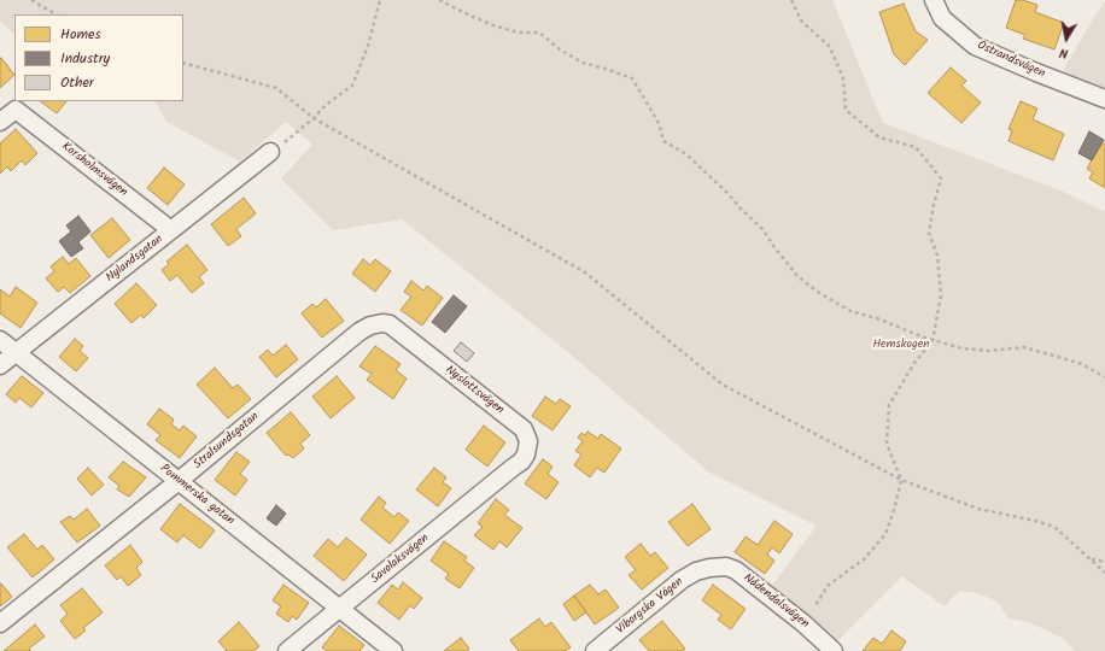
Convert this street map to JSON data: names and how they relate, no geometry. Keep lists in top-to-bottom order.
{
  "streets": {
    "street": [
      "Östrandsvägen",
      "Korsholmsvägen",
      "Nylandsgatan",
      "Nyslottsvägen",
      "Stralsundsgatan",
      "Pommerska gatan",
      "Savolaksvägen",
      "Nådendalsvägen",
      "Viborgska Vägen"
    ]
  },
  "crossings": [
    ["Korsholmsvägen", "Nylandsgatan"],
    ["Nylandsgatan", "Pommerska gatan"],
    ["Nyslottsvägen", "Stralsundsgatan"],
    ["Nyslottsvägen", "Savolaksvägen"],
    ["Stralsundsgatan", "Pommerska gatan"],
    ["Pommerska gatan", "Savolaksvägen"],
    ["Nådendalsvägen", "Viborgska Vägen"]
  ],
  "parks": ["Hemskogen"],
  "legend": ["Homes", "Industry", "Other"],
  "north": "bottom"
}
